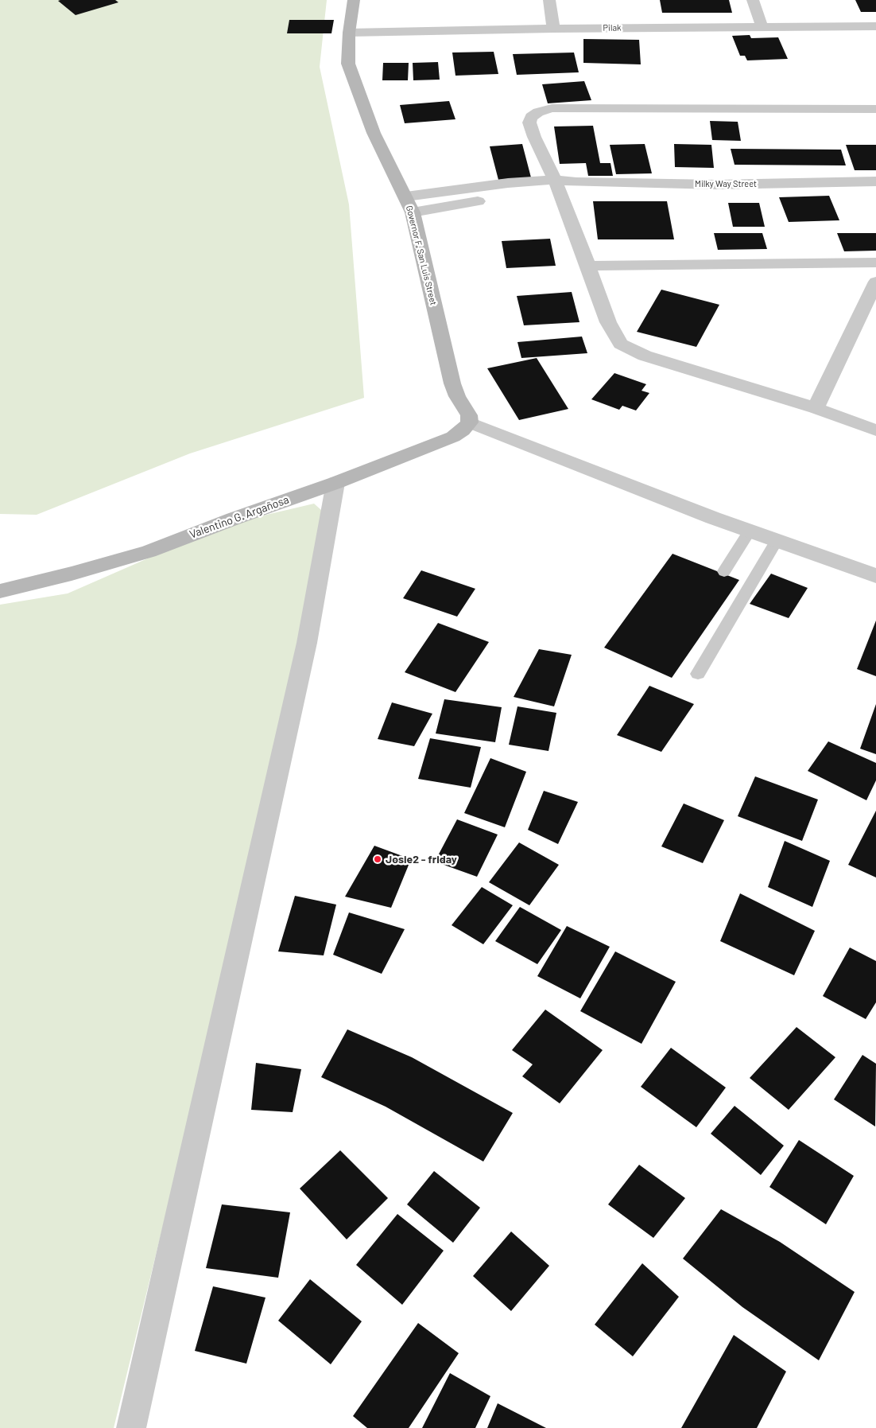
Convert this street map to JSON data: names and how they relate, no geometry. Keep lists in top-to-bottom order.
{
  "streets": {
    "street": [
      "Pilak",
      "Milky Way Street",
      "Governor F. San Luis Street",
      "Valentino G. Argañosa"
    ]
  },
  "crossings": [
    ["Pilak", "Governor F. San Luis Street"],
    ["Governor F. San Luis Street", "Valentino G. Argañosa"]
  ],
  "places": ["Josie2 - friday"]
}
